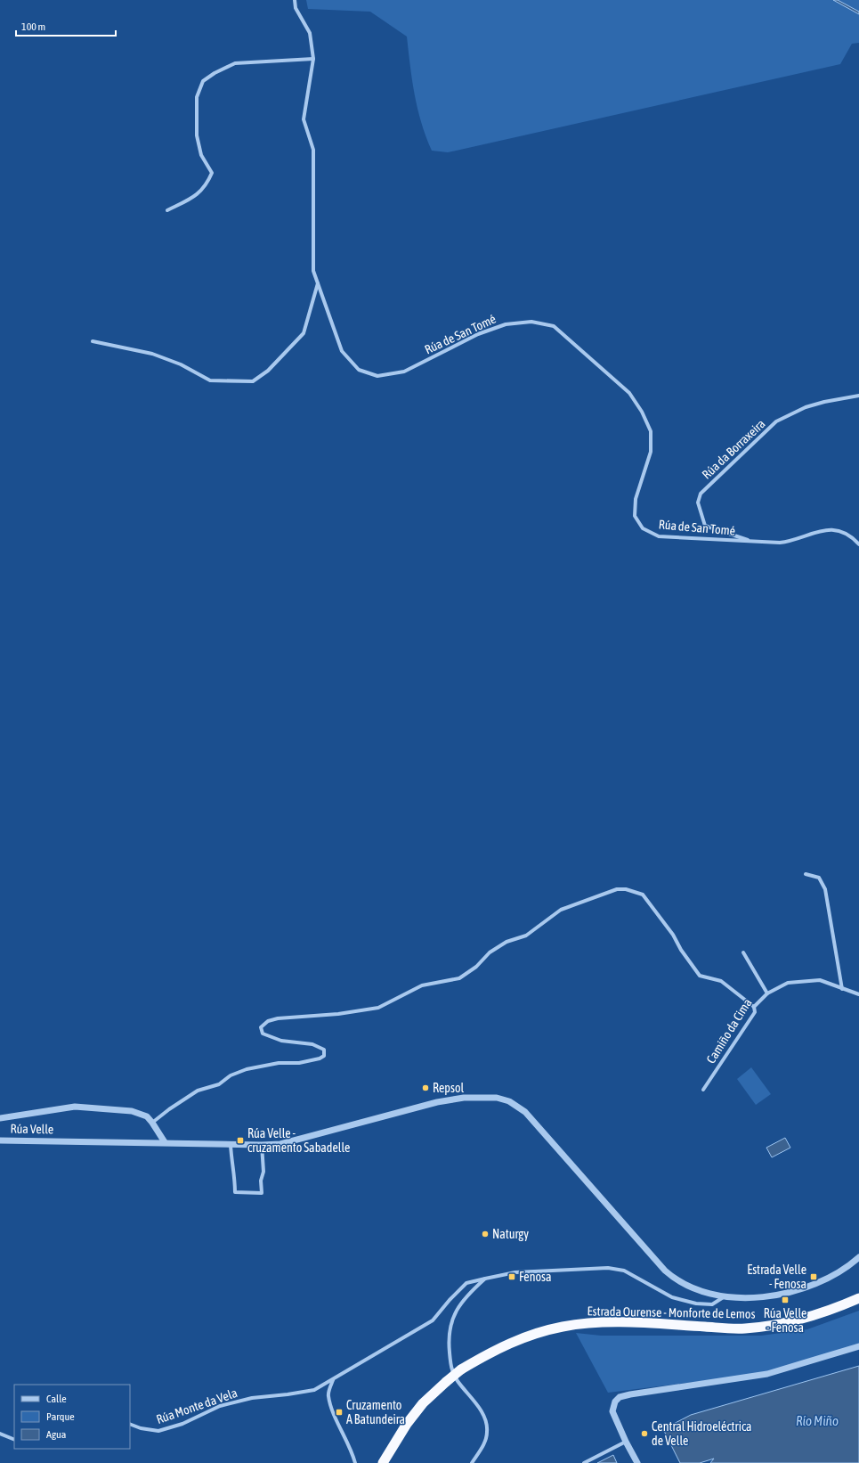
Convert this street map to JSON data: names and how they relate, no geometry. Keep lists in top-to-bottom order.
{
  "streets": {
    "highway": ["Estrada Ourense - Monforte de Lemos"],
    "street": [
      "Rúa de San Tomé",
      "Rúa da Borraxeira",
      "Camiño da Cima",
      "Rúa Velle",
      "Rúa Monte da Vela"
    ]
  },
  "crossings": [
    ["Rúa de San Tomé", "Rúa da Borraxeira"],
    ["Rúa Velle", "Rúa Monte da Vela"]
  ],
  "water": ["Río Miño"],
  "places": {
    "other": ["Repsol", "Naturgy", "Central Hidroeléctrica de Velle"],
    "transit": [
      "Rúa Velle - cruzamento Sabadelle",
      "Fenosa",
      "Estrada Velle - Fenosa",
      "Rúa Velle - Fenosa",
      "Cruzamento A Batundeira"
    ]
  },
  "legend": ["Calle", "Parque", "Agua"],
  "scale_bar": "100 m"
}
